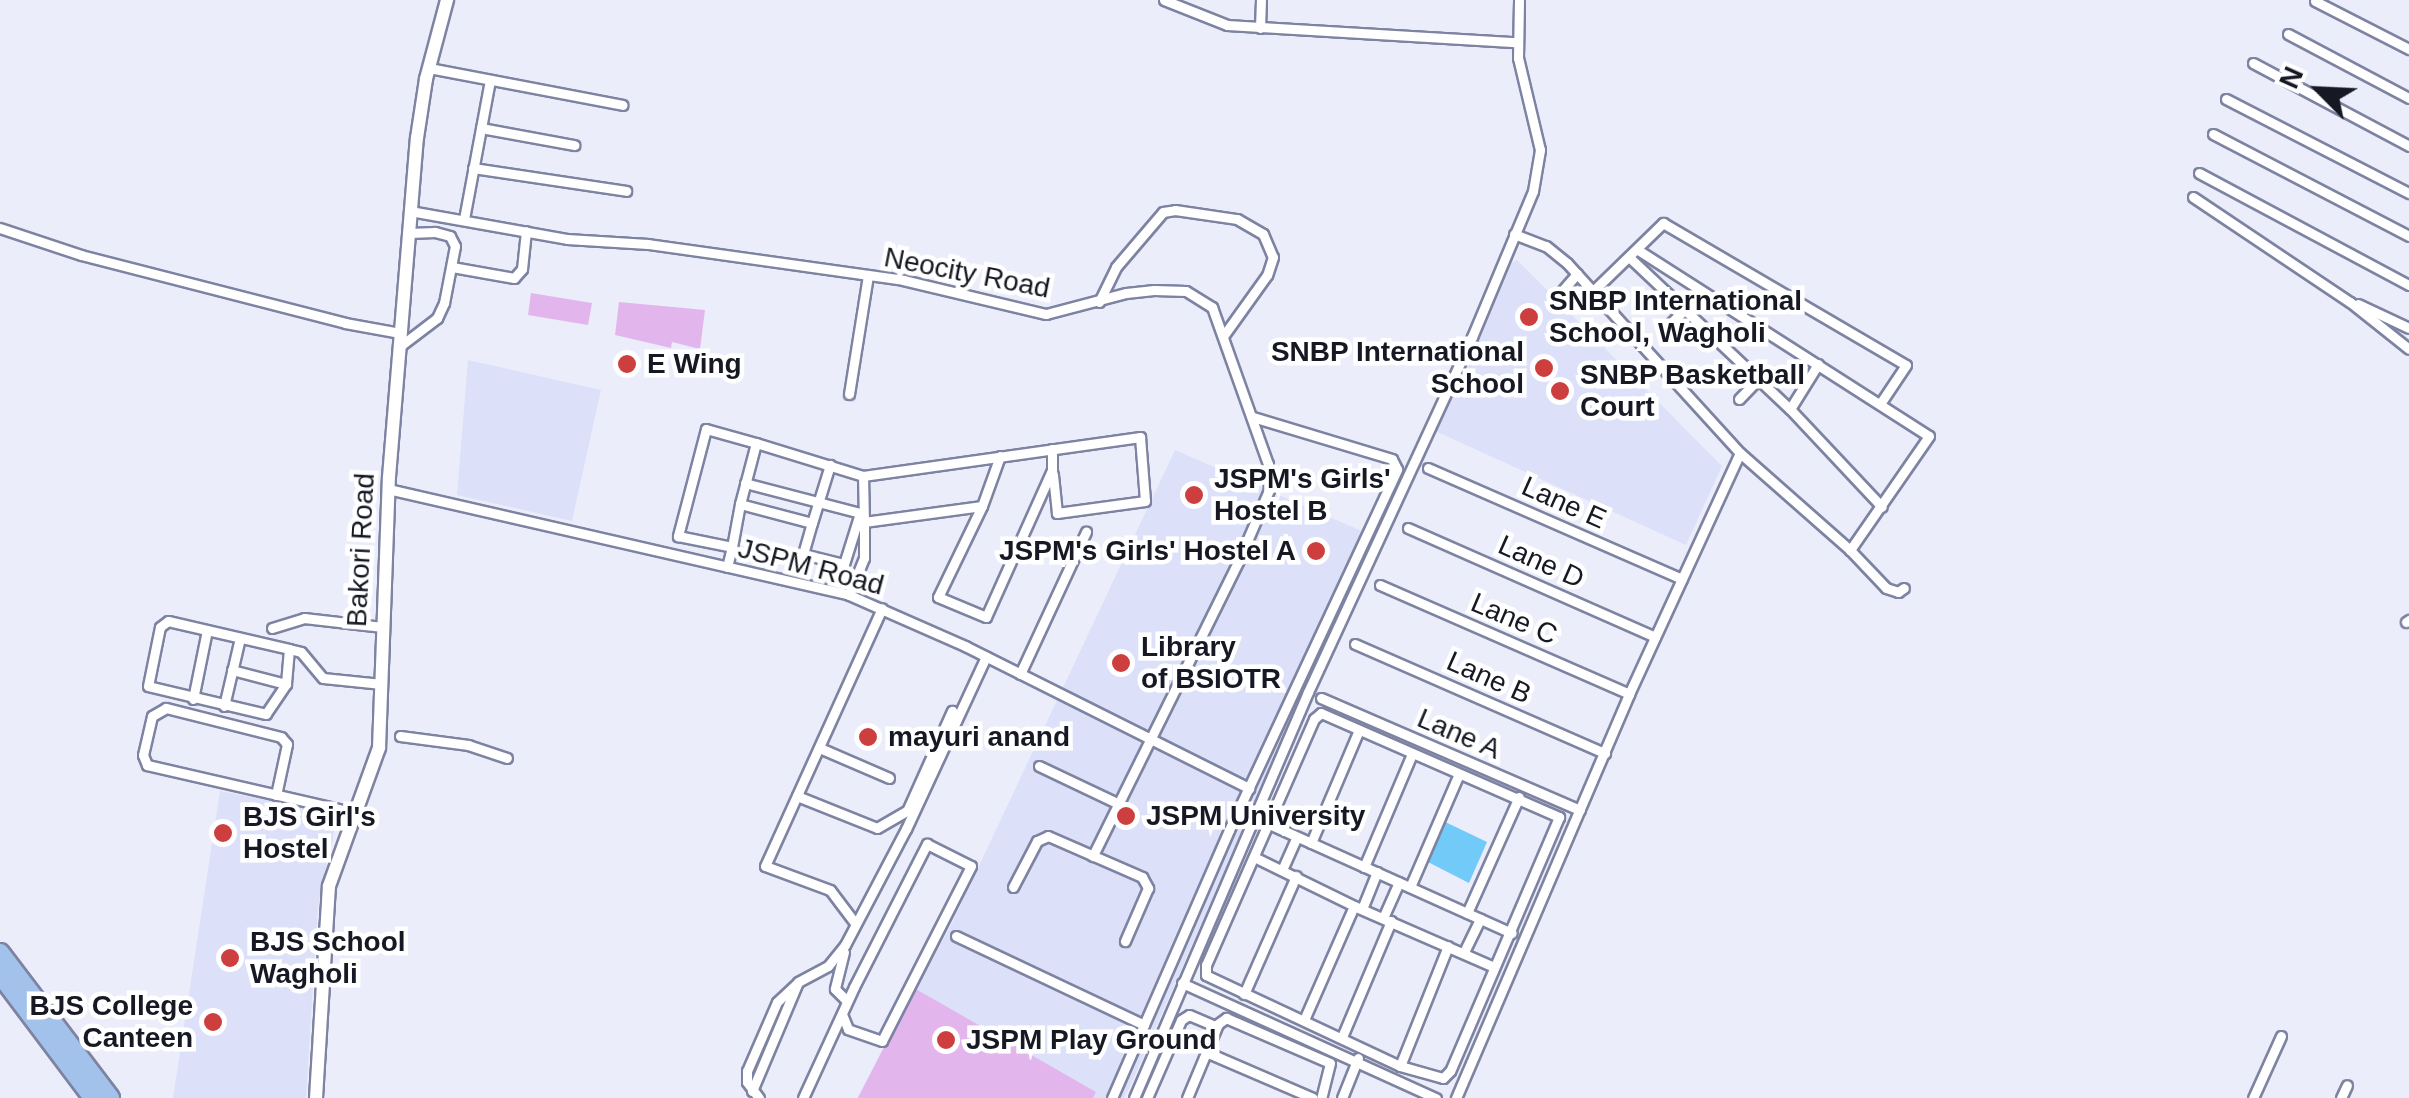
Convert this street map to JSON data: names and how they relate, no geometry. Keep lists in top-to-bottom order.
{
  "streets": {
    "street": [
      "Neocity Road",
      "Lane E",
      "Bakori Road",
      "Lane D",
      "JSPM Road",
      "Lane C",
      "Lane B",
      "Lane A"
    ]
  },
  "crossings": [
    ["Neocity Road", "Bakori Road"],
    ["Neocity Road", "JSPM Road"],
    ["Bakori Road", "JSPM Road"]
  ],
  "places": [
    "SNBP International School, Wagholi",
    "E Wing",
    "SNBP International School",
    "SNBP Basketball Court",
    "JSPM's Girls' Hostel B",
    "JSPM's Girls' Hostel A",
    "Library of BSIOTR",
    "mayuri anand",
    "JSPM University",
    "BJS Girl's Hostel",
    "BJS School Wagholi",
    "BJS College Canteen",
    "JSPM Play Ground"
  ],
  "north": "top left"
}
